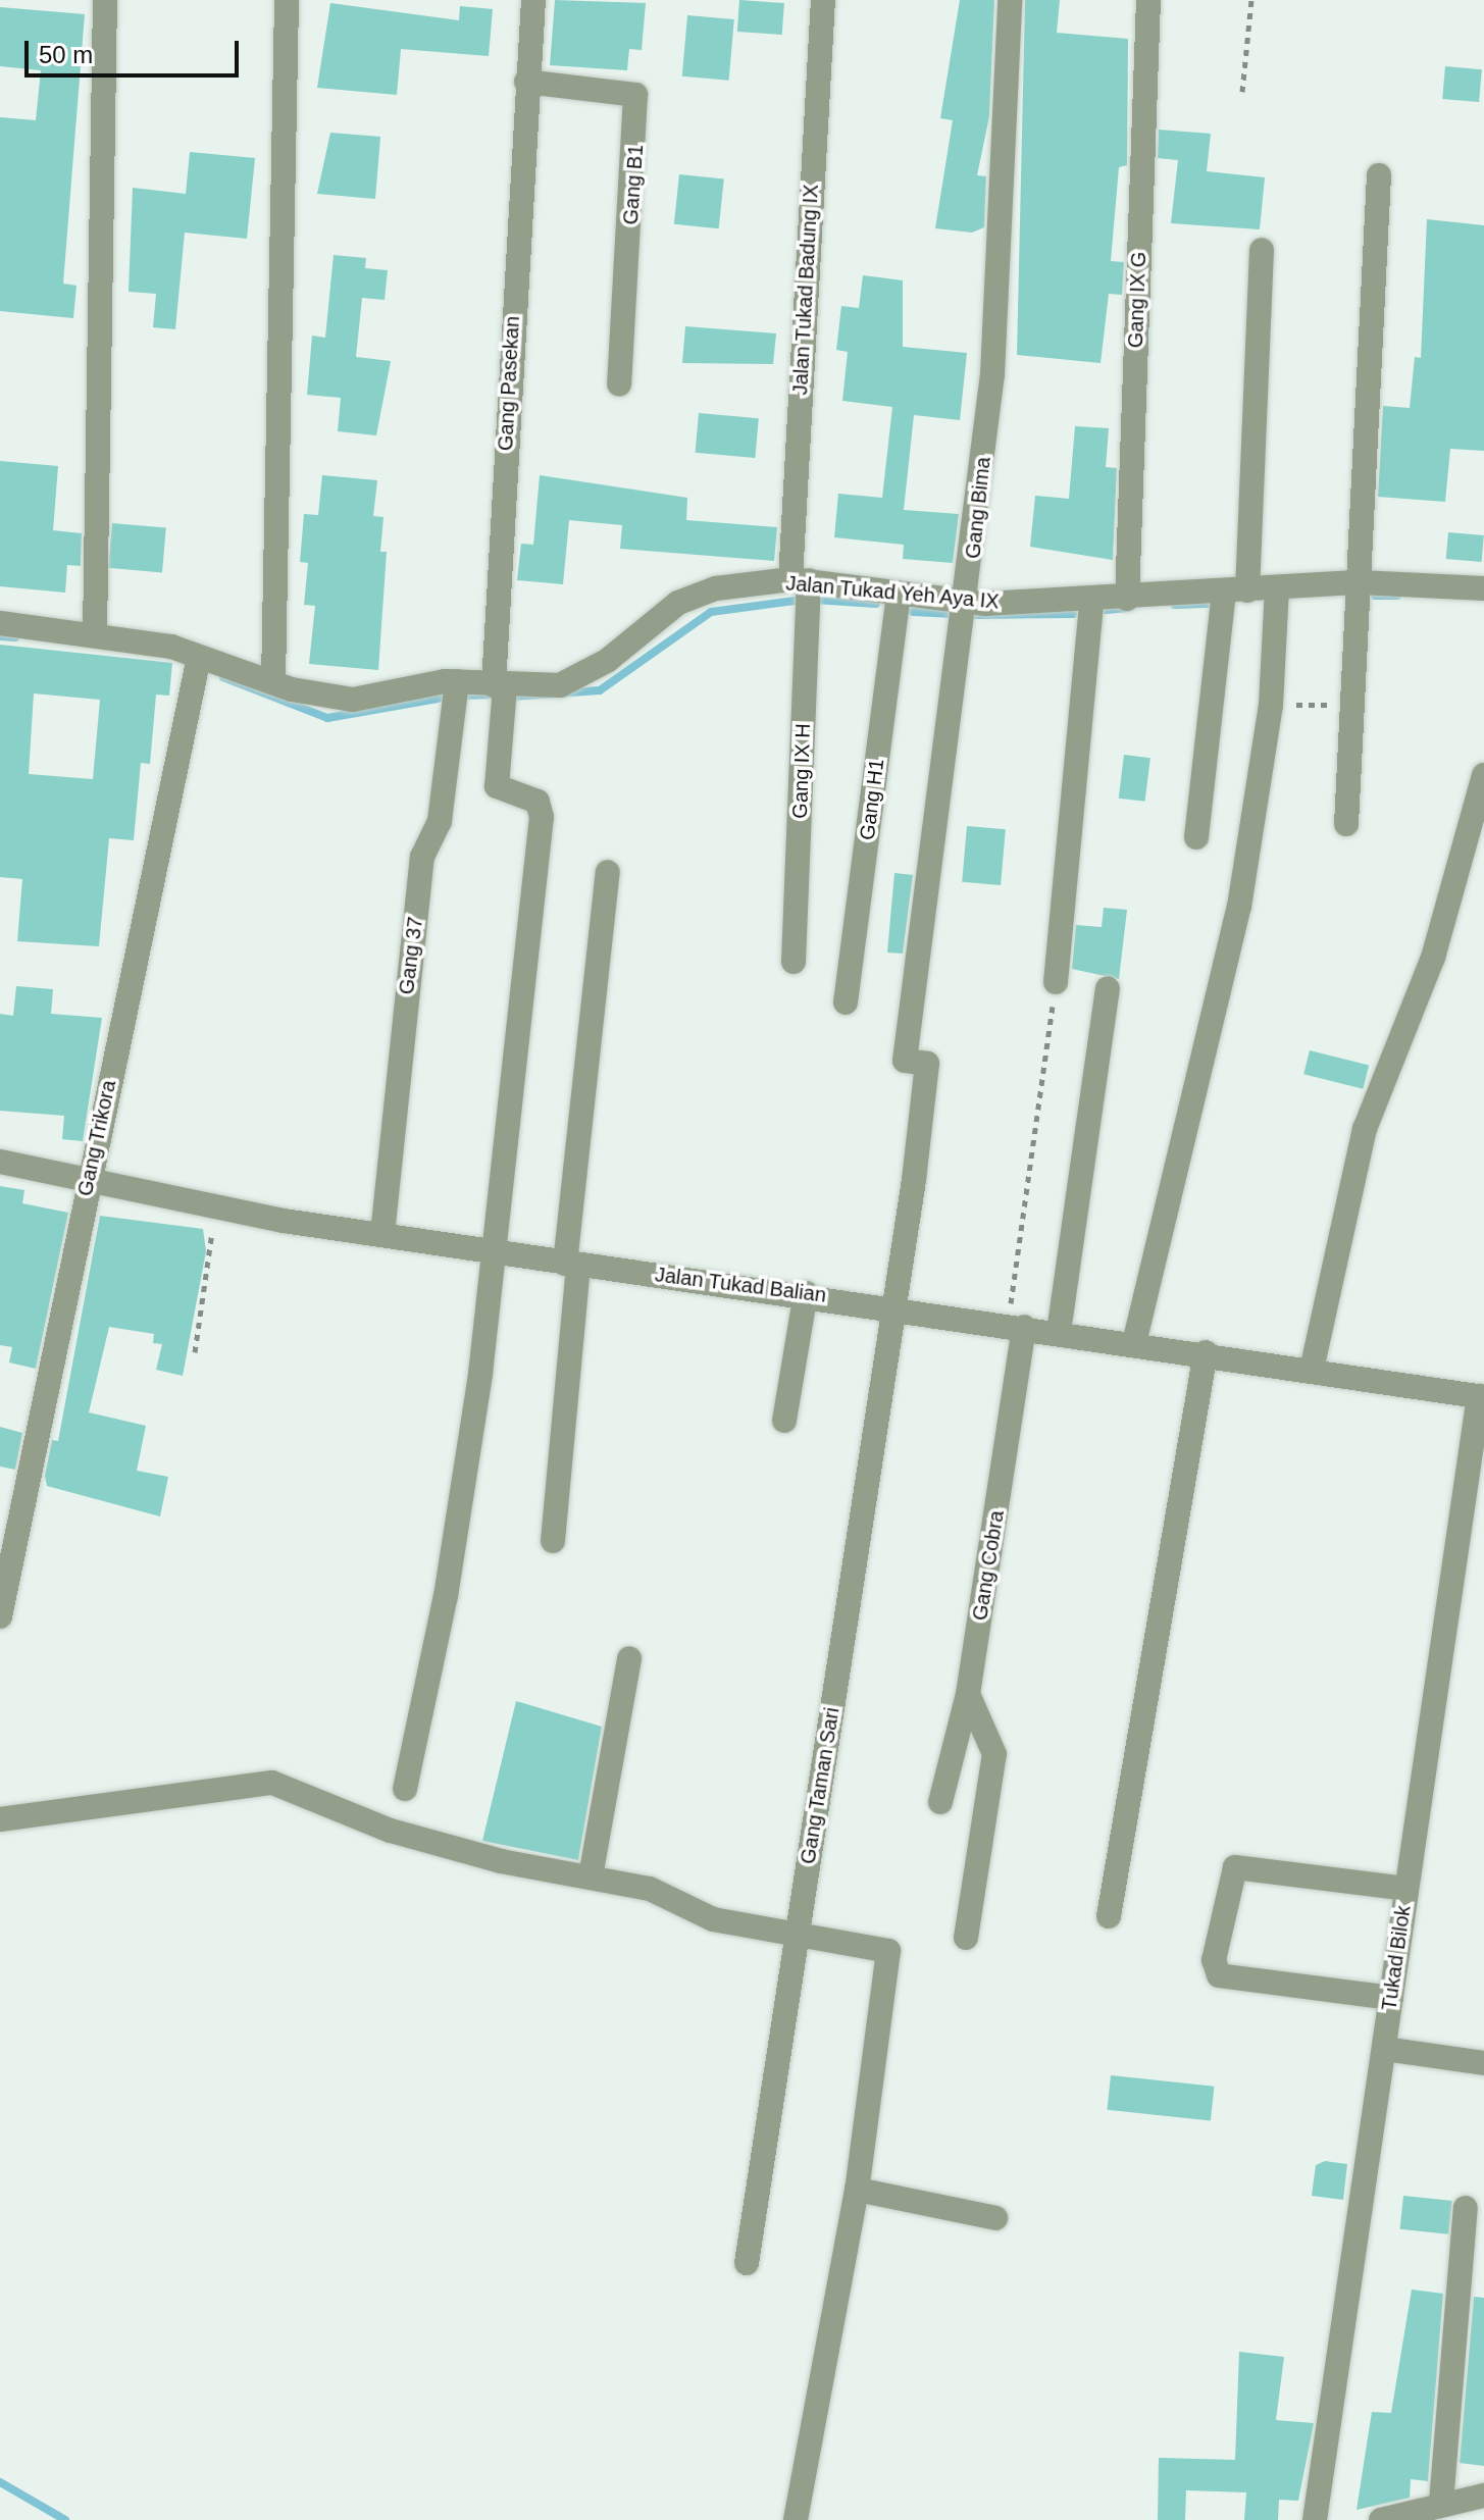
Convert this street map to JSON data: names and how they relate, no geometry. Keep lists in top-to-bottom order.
{
  "streets": {
    "street": [
      "Gang B1",
      "Jalan Tukad Badung IX",
      "Gang IX G",
      "Gang Pasekan",
      "Gang Bima",
      "Jalan Tukad Yeh Aya IX",
      "Gang IX H",
      "Gang H1",
      "Gang 37",
      "Gang Trikora",
      "Jalan Tukad Balian",
      "Gang Cobra",
      "Gang Taman Sari",
      "Tukad Bilok"
    ]
  },
  "crossings": [
    ["Gang B1", "Gang Pasekan"],
    ["Jalan Tukad Badung IX", "Jalan Tukad Yeh Aya IX"],
    ["Jalan Tukad Badung IX", "Gang IX H"],
    ["Gang IX G", "Jalan Tukad Yeh Aya IX"],
    ["Gang Pasekan", "Jalan Tukad Yeh Aya IX"],
    ["Gang Pasekan", "Jalan Tukad Balian"],
    ["Gang Bima", "Jalan Tukad Yeh Aya IX"],
    ["Gang Bima", "Gang Taman Sari"],
    ["Jalan Tukad Yeh Aya IX", "Gang IX H"],
    ["Jalan Tukad Yeh Aya IX", "Gang H1"],
    ["Jalan Tukad Yeh Aya IX", "Gang 37"],
    ["Jalan Tukad Yeh Aya IX", "Gang Trikora"],
    ["Gang 37", "Jalan Tukad Balian"],
    ["Gang Trikora", "Jalan Tukad Balian"],
    ["Jalan Tukad Balian", "Gang Cobra"],
    ["Jalan Tukad Balian", "Gang Taman Sari"],
    ["Jalan Tukad Balian", "Tukad Bilok"]
  ],
  "scale_bar": "50 m"
}
